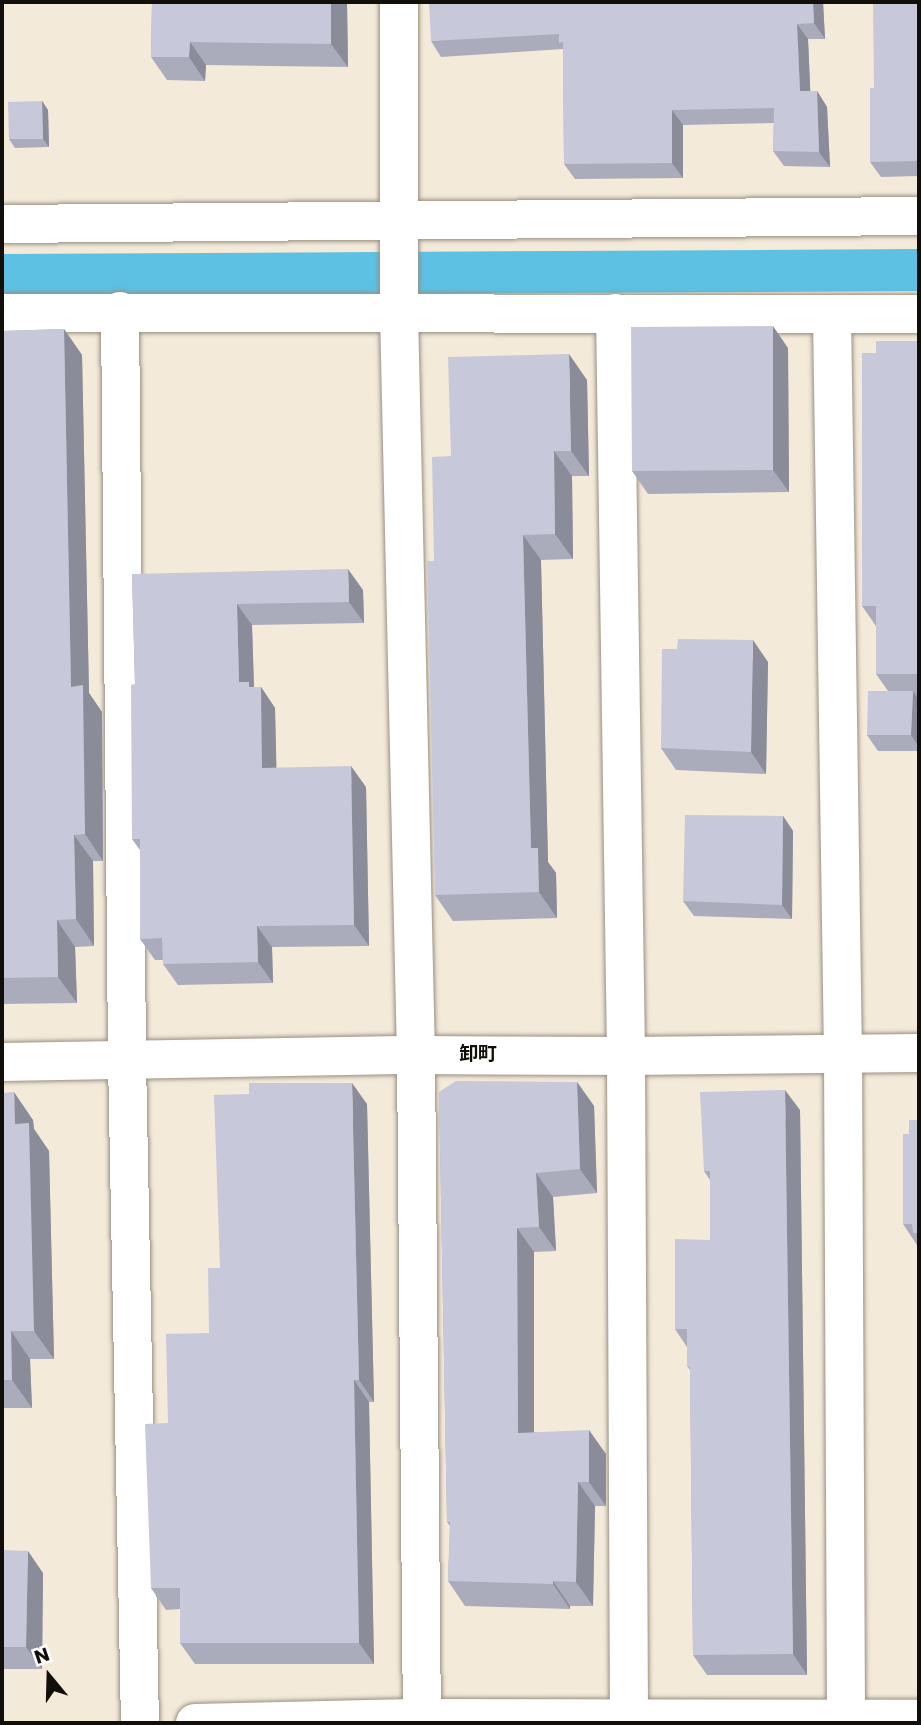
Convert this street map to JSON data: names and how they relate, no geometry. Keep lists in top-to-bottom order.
{
  "districts": ["卸町"],
  "north": "top"
}
